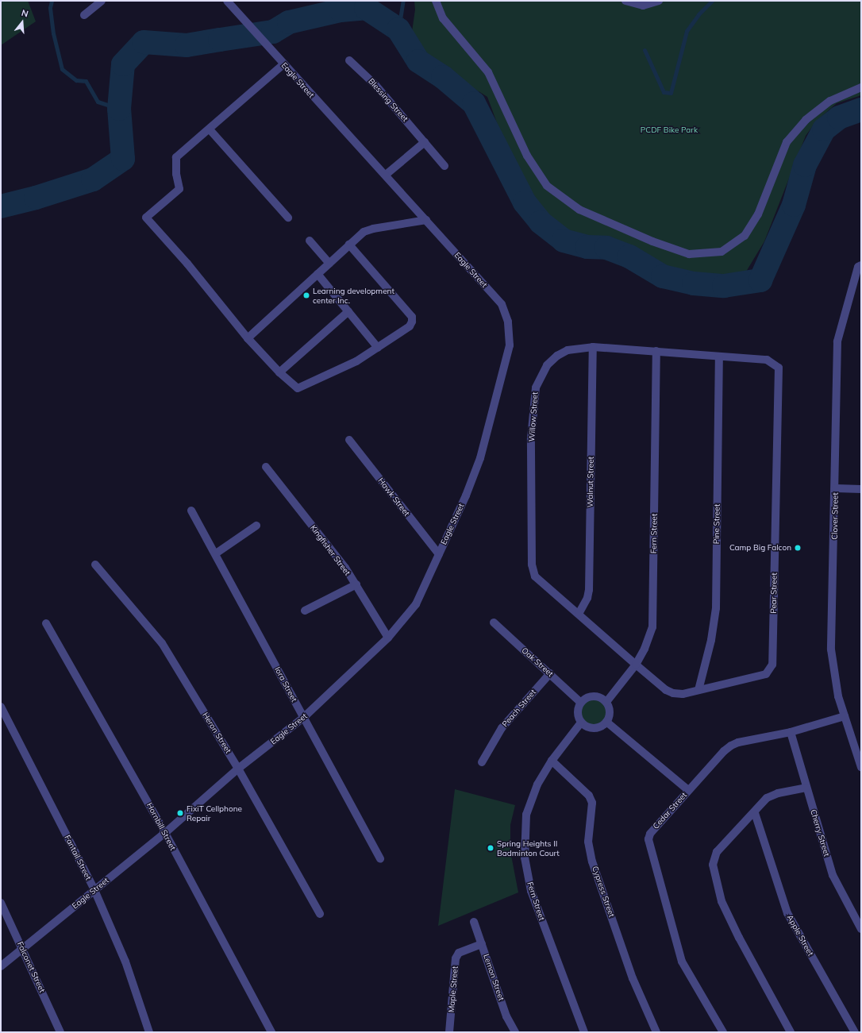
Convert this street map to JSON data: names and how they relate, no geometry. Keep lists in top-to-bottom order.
{
  "streets": {
    "street": [
      "Eagle Street",
      "Blessing Street",
      "Willow Street",
      "Walnut Street",
      "Hawk Street",
      "Clover Street",
      "Pine Street",
      "Fern Street",
      "Kingfisher Street",
      "Pear Street",
      "Oak Street",
      "Iora Street",
      "Peach Street",
      "Heron Street",
      "Cedar Street",
      "Hornbill Street",
      "Cherry Street",
      "Fantail Street",
      "Cypress Street",
      "Apple Street",
      "Falconet Street",
      "Lemon Street",
      "Maple Street"
    ]
  },
  "crossings": [
    ["Eagle Street", "Hawk Street"],
    ["Eagle Street", "Kingfisher Street"],
    ["Eagle Street", "Iora Street"],
    ["Eagle Street", "Heron Street"],
    ["Eagle Street", "Hornbill Street"],
    ["Eagle Street", "Fantail Street"],
    ["Eagle Street", "Falconet Street"],
    ["Willow Street", "Walnut Street"],
    ["Willow Street", "Pine Street"],
    ["Willow Street", "Fern Street"],
    ["Willow Street", "Pear Street"],
    ["Clover Street", "Cedar Street"],
    ["Pine Street", "Pear Street"],
    ["Fern Street", "Pear Street"],
    ["Fern Street", "Oak Street"],
    ["Fern Street", "Cypress Street"],
    ["Oak Street", "Peach Street"],
    ["Cedar Street", "Cherry Street"],
    ["Lemon Street", "Maple Street"]
  ],
  "parks": ["PCDF Bike Park"],
  "places": [
    "Learning development center Inc.",
    "Camp Big Falcon",
    "FixiT Cellphone Repair",
    "Spring Heights II Badminton Court"
  ],
  "north": "top"
}
